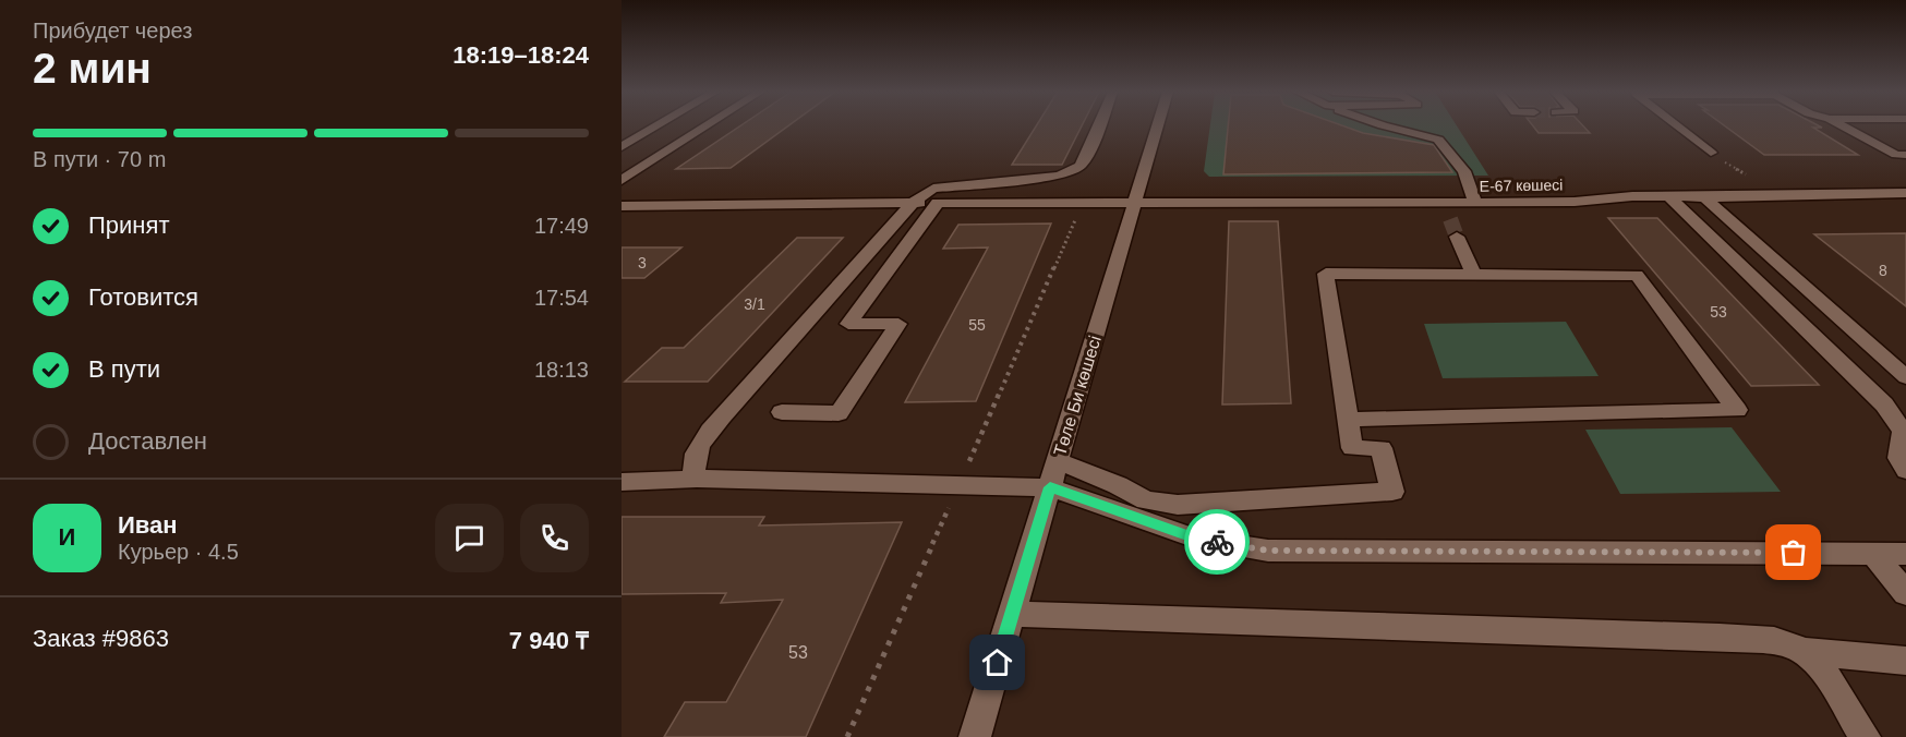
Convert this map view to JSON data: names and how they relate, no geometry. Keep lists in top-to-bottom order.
{
  "streets": {
    "street": ["Е-67 көшесі", "Төле Би көшесі"]
  },
  "crossings": [
    ["Е-67 көшесі", "Төле Би көшесі"]
  ],
  "house_numbers": [
    "3",
    "8",
    "3/1",
    "53",
    "55",
    "53"
  ],
  "page": {
    "heading": ["2 мин", "Прибудет через", "18:19–18:24"],
    "panel": [
      "Иван",
      "Курьер · 4.5",
      "Заказ #9863",
      "7 940 ₸"
    ],
    "bar": "В пути · 70 m",
    "list": [
      ["Принят", "17:49"],
      ["Готовится", "17:54"],
      ["В пути", "18:13"],
      "Доставлен"
    ],
    "round": "И"
  }
}
